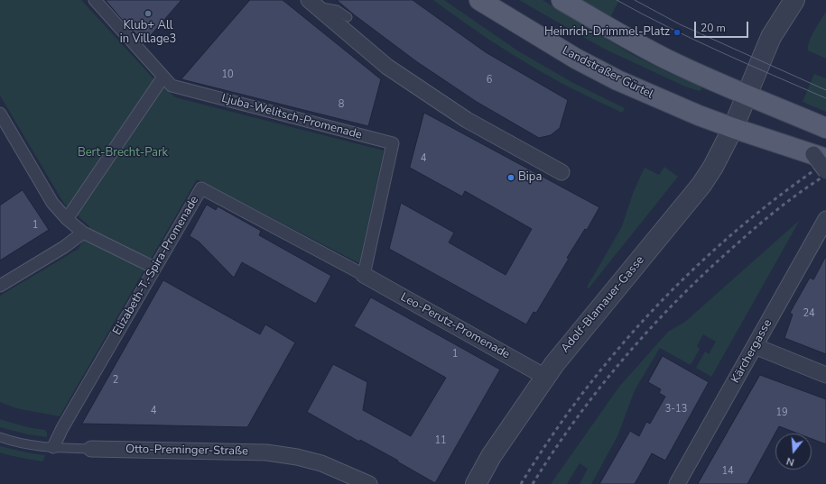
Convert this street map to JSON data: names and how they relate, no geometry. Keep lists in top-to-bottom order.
{
  "streets": {
    "main road": ["Landstraßer Gürtel"],
    "street": [
      "Ljuba-Welitsch-Promenade",
      "Elizabeth-T.-Spira-Promenade",
      "Adolf-Blamauer-Gasse",
      "Leo-Perutz-Promenade",
      "Kärchergasse",
      "Otto-Preminger-Straße"
    ]
  },
  "crossings": [
    ["Landstraßer Gürtel", "Adolf-Blamauer-Gasse"],
    ["Ljuba-Welitsch-Promenade", "Elizabeth-T.-Spira-Promenade"],
    ["Ljuba-Welitsch-Promenade", "Leo-Perutz-Promenade"],
    ["Elizabeth-T.-Spira-Promenade", "Leo-Perutz-Promenade"],
    ["Elizabeth-T.-Spira-Promenade", "Otto-Preminger-Straße"],
    ["Adolf-Blamauer-Gasse", "Leo-Perutz-Promenade"]
  ],
  "parks": ["Bert-Brecht-Park"],
  "places": ["Klub+ All in Village3", "Heinrich-Drimmel-Platz", "Bipa"],
  "house_numbers": [
    "10",
    "6",
    "8",
    "4",
    "1",
    "24",
    "1",
    "2",
    "3-13",
    "4",
    "19",
    "11",
    "14"
  ],
  "scale_bar": "20 m",
  "north": "bottom"
}
